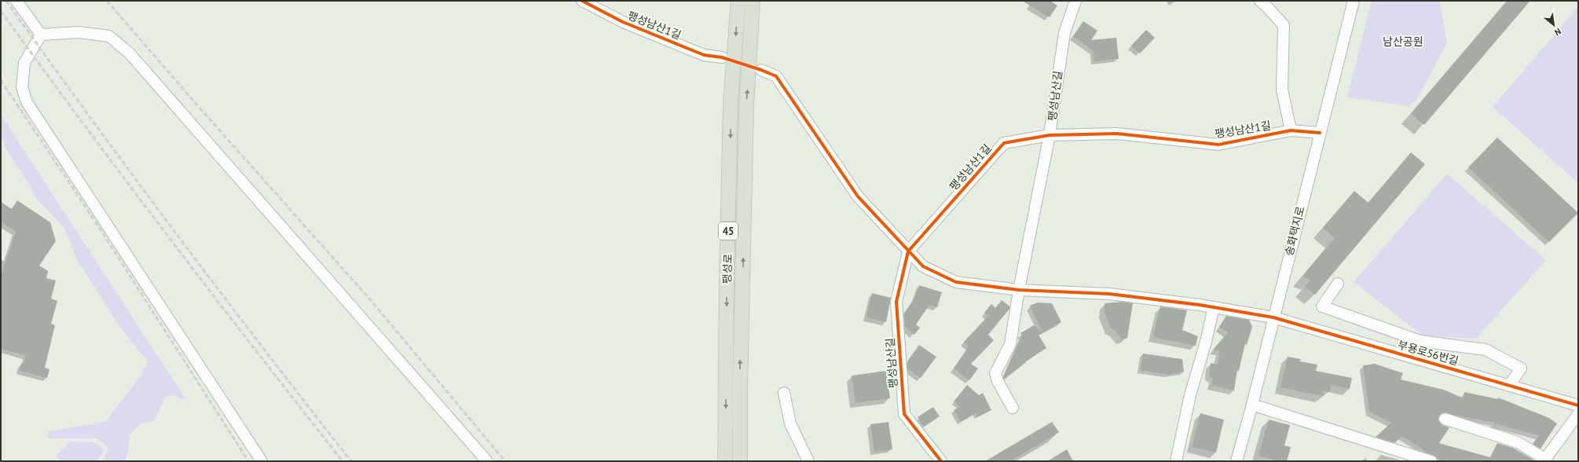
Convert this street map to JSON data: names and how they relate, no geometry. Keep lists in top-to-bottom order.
{
  "streets": {
    "main road": ["45", "팽성로"],
    "street": [
      "팽성남산1길",
      "팽성남산길",
      "송화택지로",
      "부용로56번길"
    ]
  },
  "crossings": [
    ["팽성남산1길", "팽성남산길"],
    ["팽성남산1길", "송화택지로"],
    ["팽성남산1길", "부용로56번길"],
    ["팽성남산길", "부용로56번길"],
    ["송화택지로", "부용로56번길"]
  ],
  "parks": ["남산공원"],
  "north": "bottom right"
}
